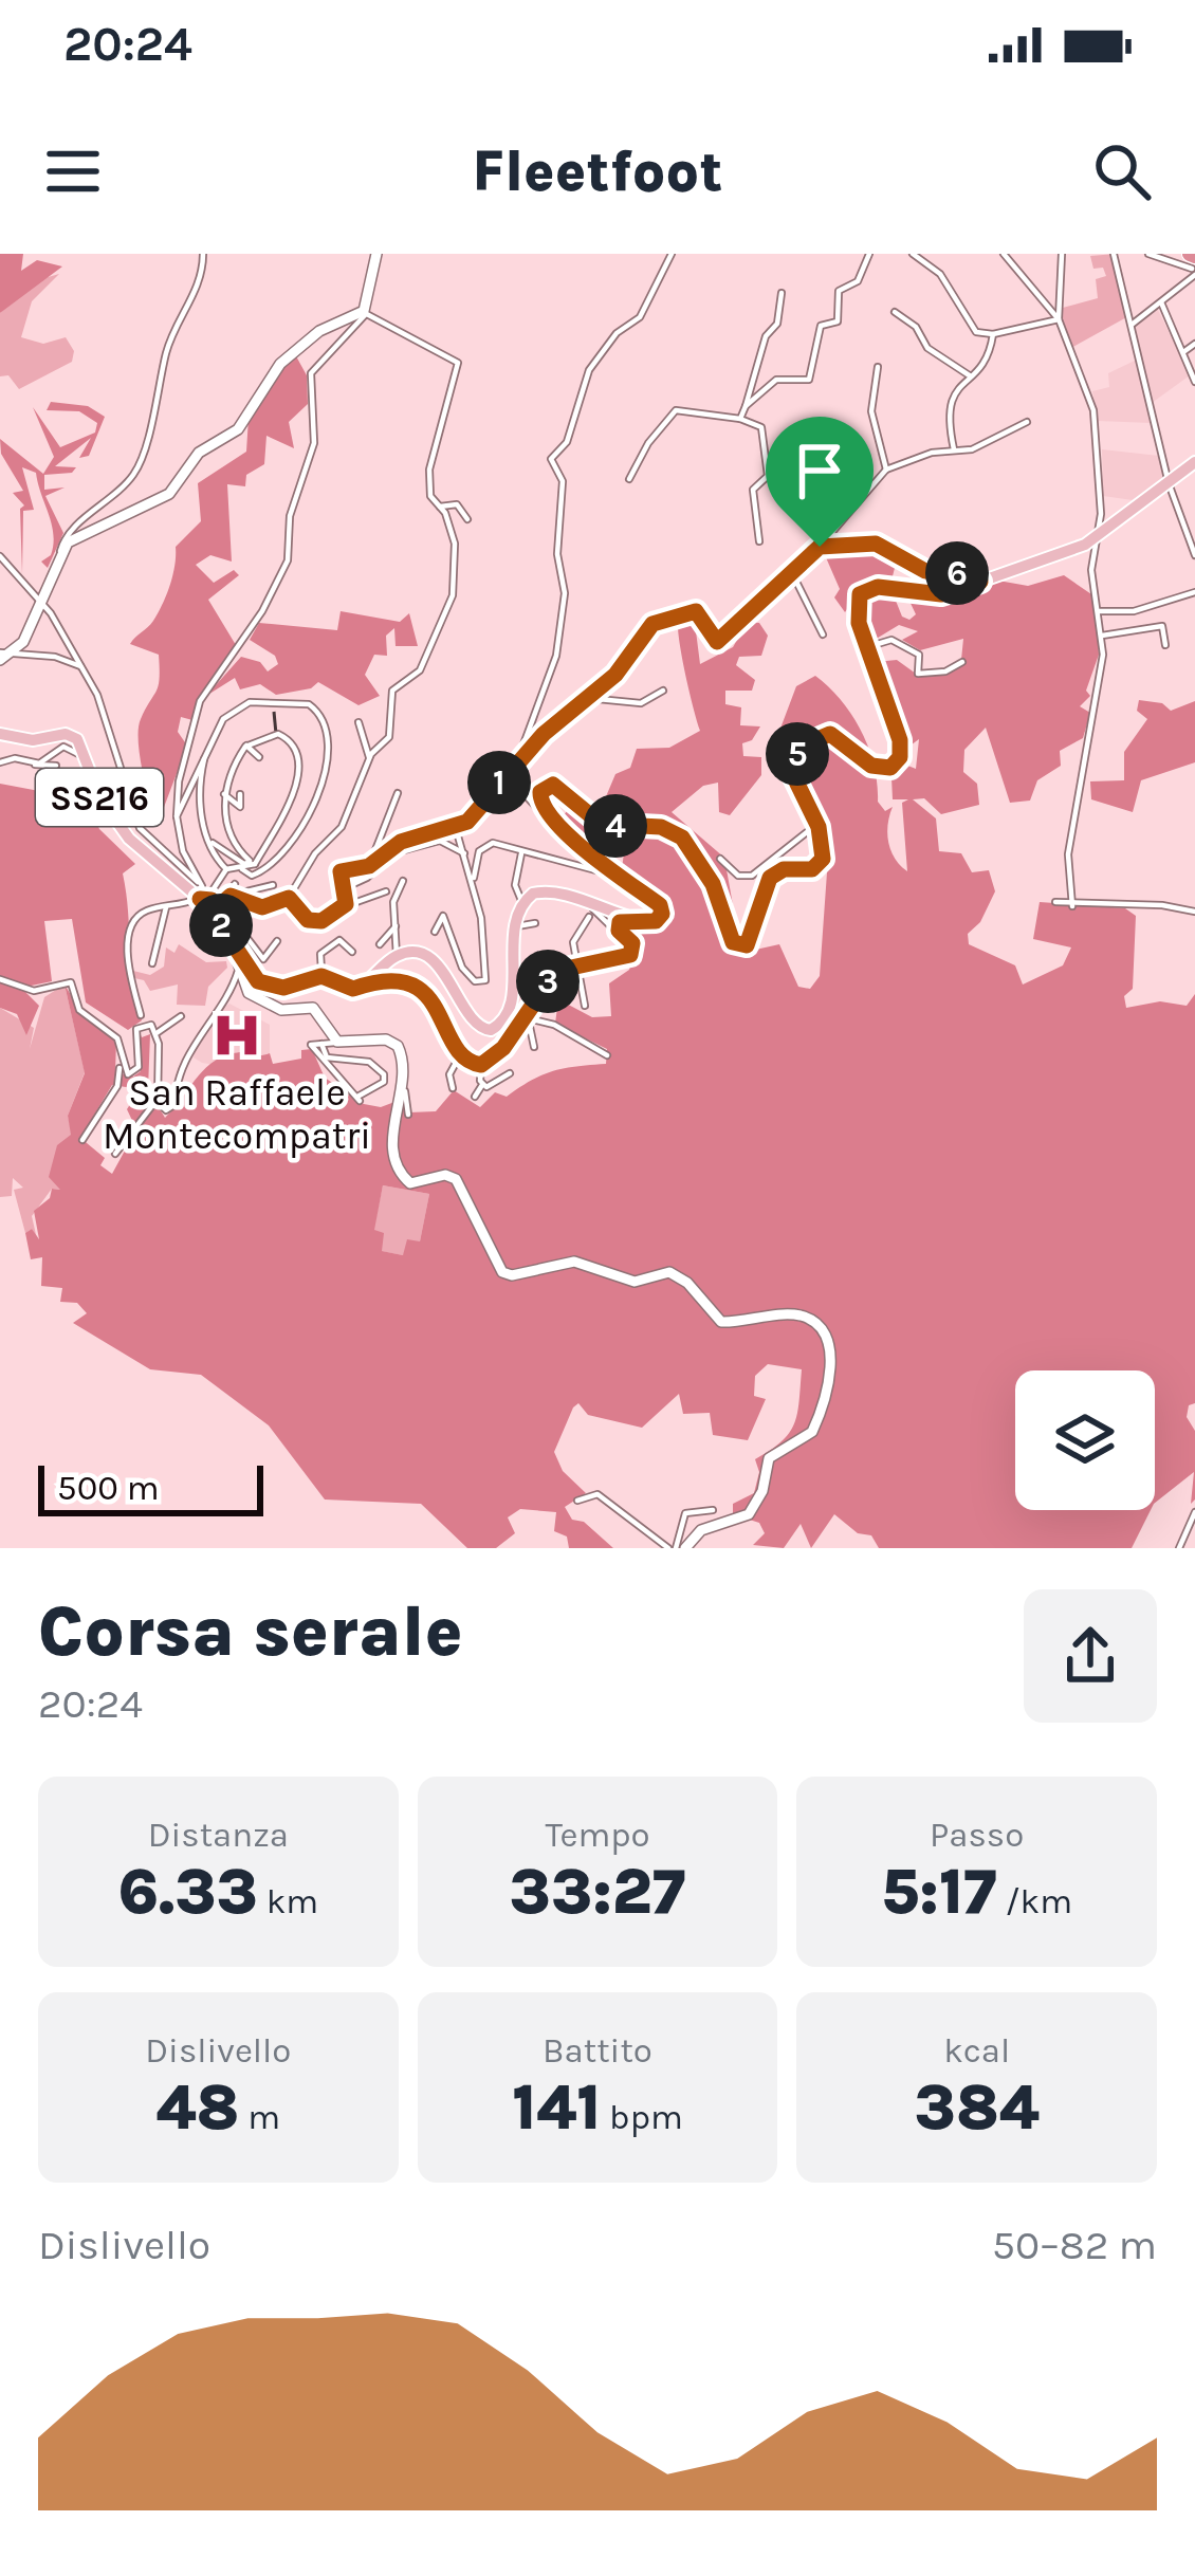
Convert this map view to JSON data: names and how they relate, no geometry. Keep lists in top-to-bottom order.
{
  "streets": {
    "main road": ["SS216"]
  },
  "places": {
    "hospital": ["San Raffaele Montecompatri"]
  },
  "scale_bar": "500 m",
  "page": {
    "status": "20:24",
    "header": "Fleetfoot",
    "pins": [
      "6",
      "5",
      "1",
      "4",
      "2",
      "3"
    ],
    "scale": "500 m",
    "heading": ["Corsa serale", "20:24"],
    "stats": [
      ["Distanza", "6.33 km"],
      ["Tempo", "33:27"],
      ["Passo", "5:17 /km"],
      ["Dislivello", "48 m"],
      ["Battito", "141 bpm"],
      ["kcal", "384"]
    ],
    "chart": ["Dislivello", "50–82 m"]
  }
}
